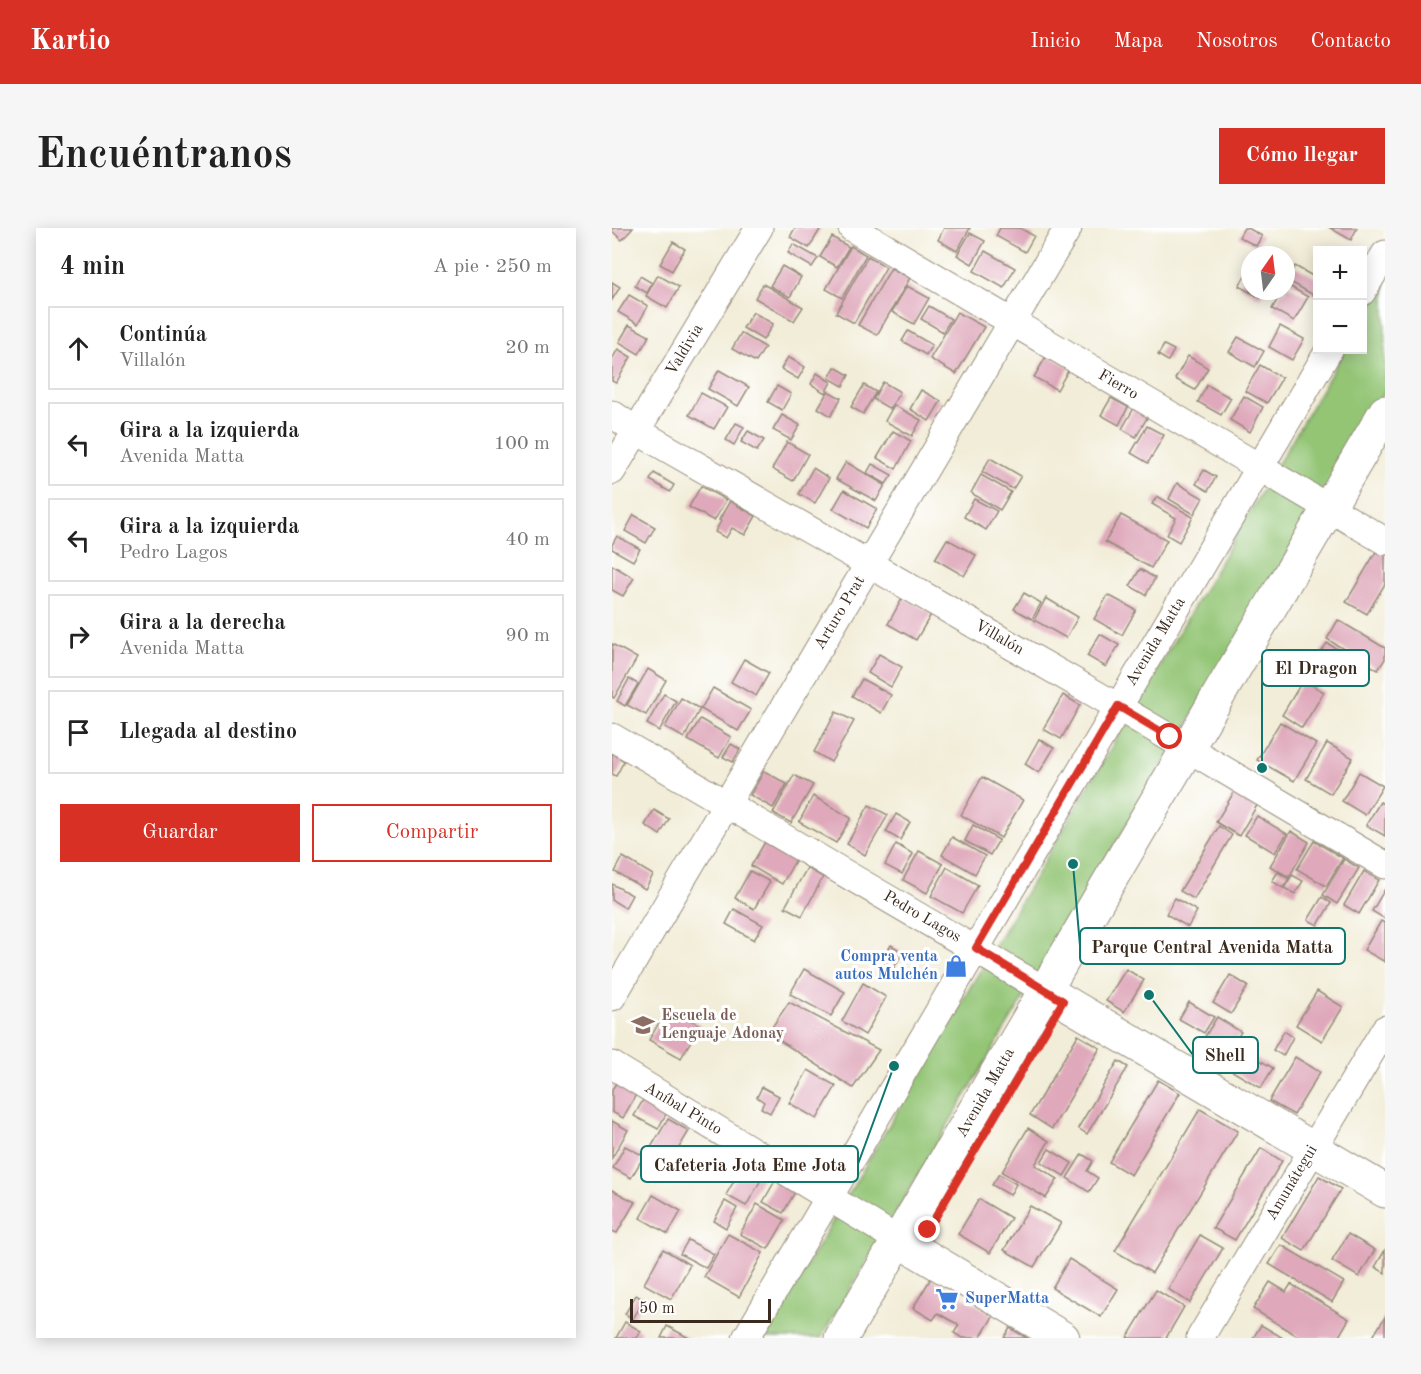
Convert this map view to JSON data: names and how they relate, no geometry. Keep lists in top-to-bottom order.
{
  "streets": {
    "main road": ["Avenida Matta", "Pedro Lagos", "Aníbal Pinto"],
    "street": [
      "Valdivia",
      "Fierro",
      "Arturo Prat",
      "Villalón",
      "Amunátegui"
    ]
  },
  "crossings": [
    ["Valdivia", "Villalón"],
    ["Fierro", "Arturo Prat"],
    ["Fierro", "Avenida Matta"],
    ["Arturo Prat", "Villalón"],
    ["Arturo Prat", "Pedro Lagos"],
    ["Villalón", "Avenida Matta"],
    ["Avenida Matta", "Pedro Lagos"],
    ["Avenida Matta", "Aníbal Pinto"],
    ["Pedro Lagos", "Amunátegui"]
  ],
  "places": {
    "other": [
      "El Dragon",
      "Parque Central Avenida Matta",
      "Shell",
      "Cafeteria Jota Eme Jota"
    ],
    "shop": ["Compra venta autos Mulchén"],
    "school or university": ["Escuela de Lenguaje Adonay"],
    "supermarket": ["SuperMatta"]
  },
  "scale_bar": "50 m",
  "north": "top",
  "page": {
    "header": "Kartio",
    "nav": [
      "Inicio",
      "Mapa",
      "Nosotros",
      "Contacto"
    ],
    "buttons": [
      "Cómo llegar",
      ["Guardar", "Compartir"]
    ],
    "title": "Encuéntranos",
    "heading": ["4 min", "A pie · 250 m"],
    "map_buttons": ["+", "−"],
    "list": [
      ["Continúa", "Villalón", "20 m"],
      ["Gira a la izquierda", "Avenida Matta", "100 m"],
      ["Gira a la izquierda", "Pedro Lagos", "40 m"],
      ["Gira a la derecha", "Avenida Matta", "90 m"],
      "Llegada al destino"
    ],
    "scale": "50 m"
  }
}
